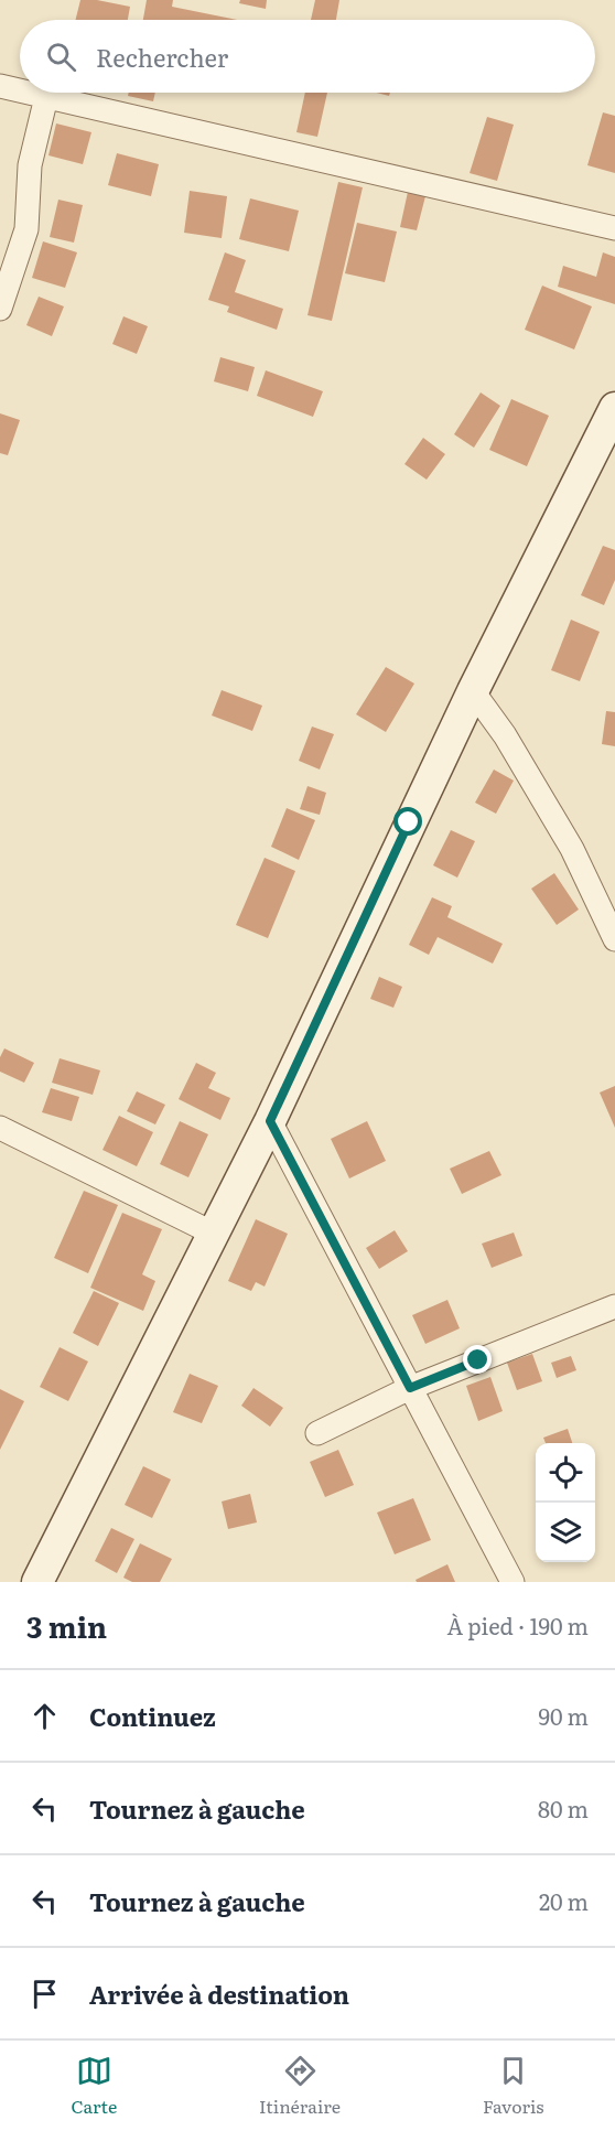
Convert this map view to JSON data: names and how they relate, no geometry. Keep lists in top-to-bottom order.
{
  "page": {
    "search": "Rechercher",
    "heading": ["3 min", "À pied · 190 m"],
    "list": [
      ["Continuez", "90 m"],
      ["Tournez à gauche", "80 m"],
      ["Tournez à gauche", "20 m"],
      "Arrivée à destination"
    ],
    "nav": ["Carte", "Itinéraire", "Favoris"]
  }
}
